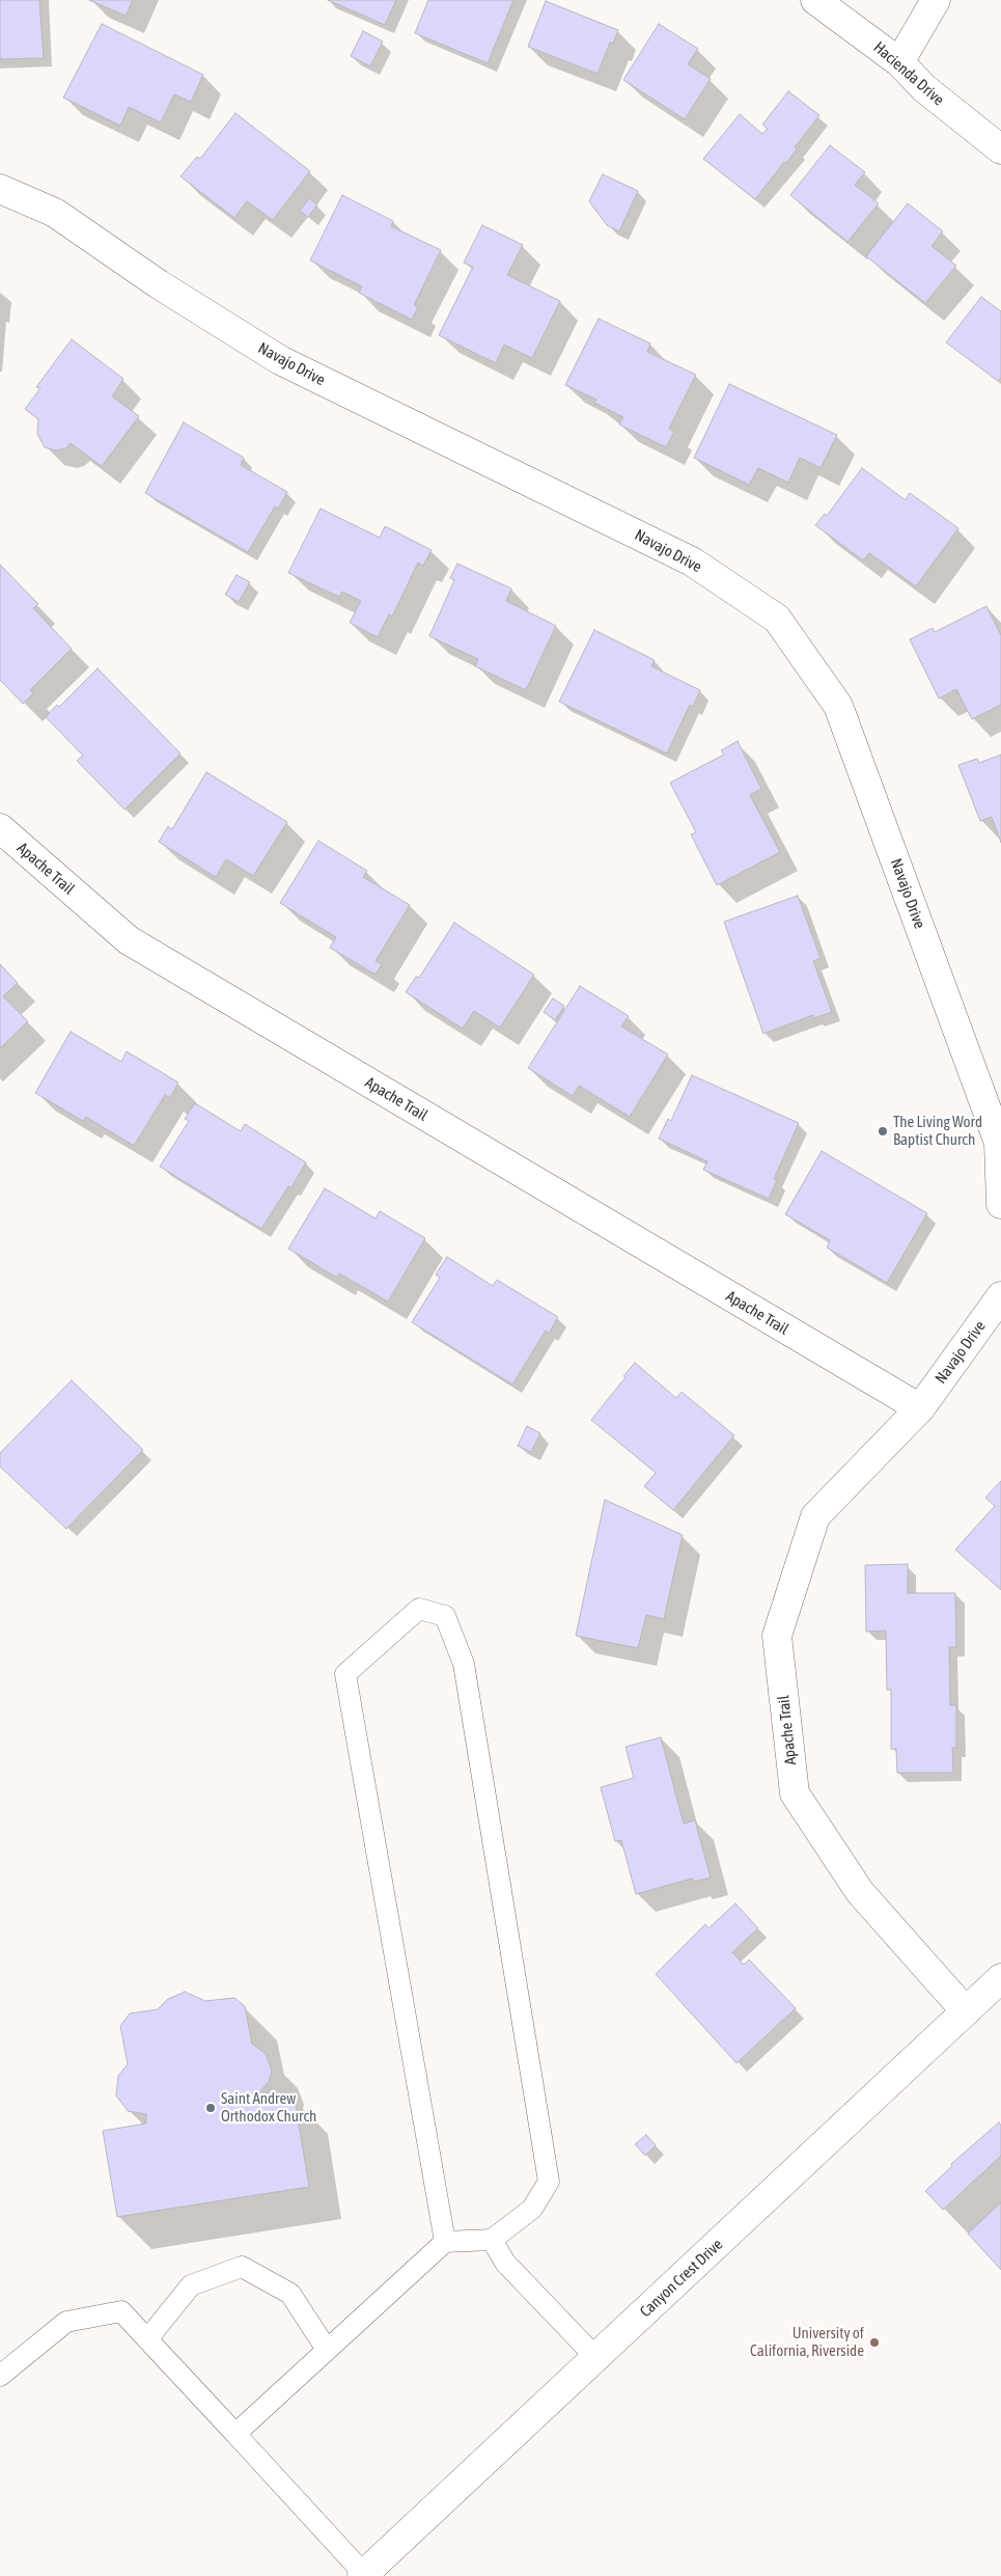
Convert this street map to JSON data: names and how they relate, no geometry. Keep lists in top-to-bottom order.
{
  "streets": {
    "street": [
      "Hacienda Drive",
      "Navajo Drive",
      "Apache Trail",
      "Canyon Crest Drive"
    ]
  },
  "crossings": [
    ["Navajo Drive", "Apache Trail"],
    ["Apache Trail", "Canyon Crest Drive"]
  ],
  "places": ["The Living Word Baptist Church", "Saint Andrew Orthodox Church", "University of California, Riverside"]
}
